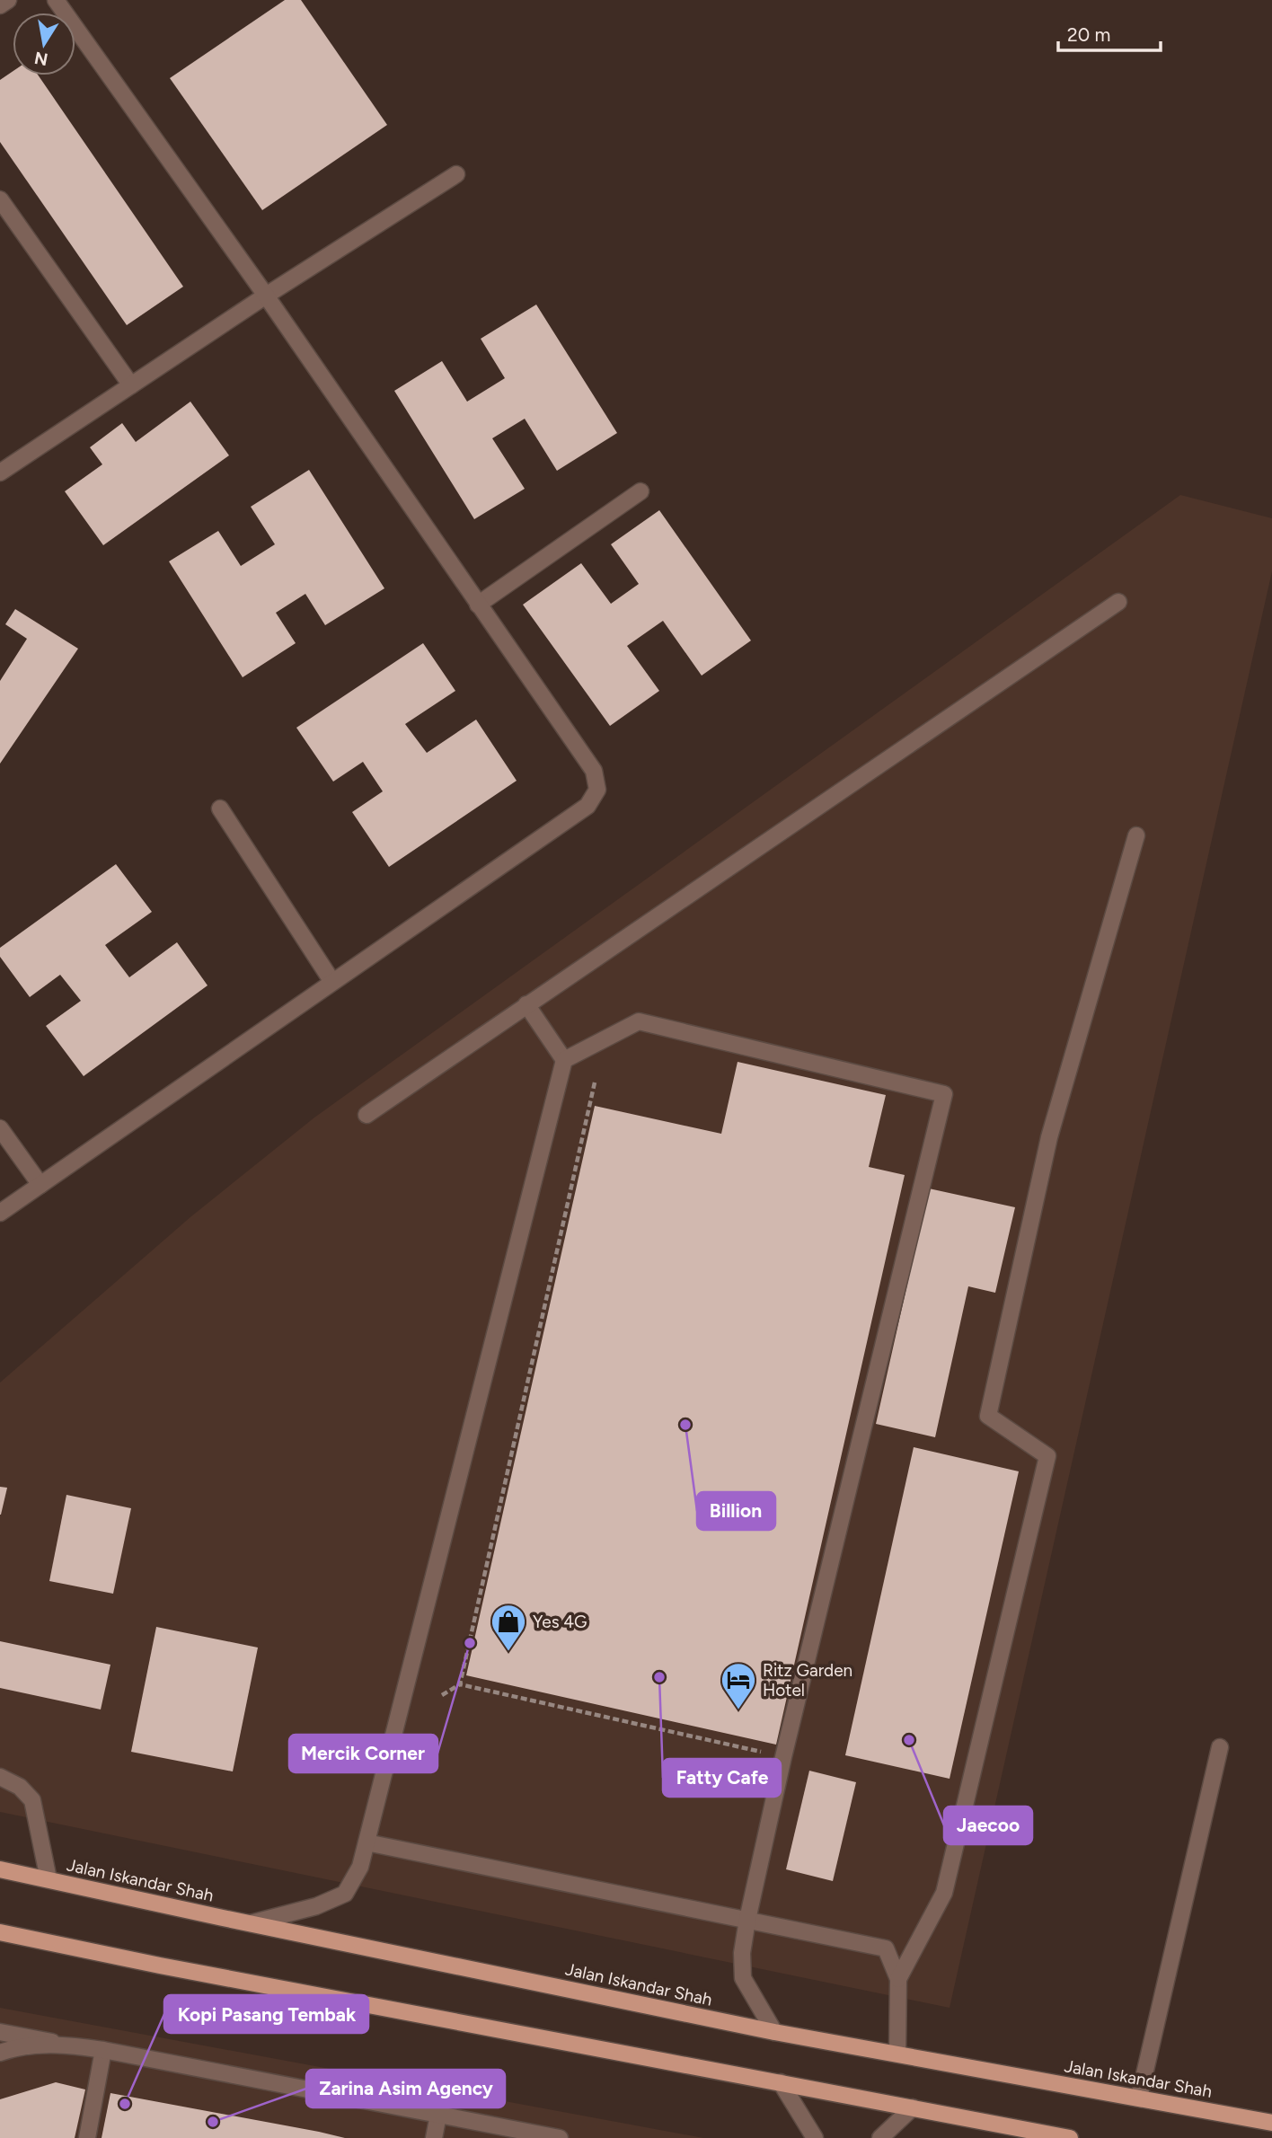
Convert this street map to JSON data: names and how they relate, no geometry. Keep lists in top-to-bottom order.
{
  "streets": {
    "main road": ["Jalan Iskandar Shah"]
  },
  "places": {
    "other": [
      "Billion",
      "Mercik Corner",
      "Fatty Cafe",
      "Jaecoo",
      "Kopi Pasang Tembak",
      "Zarina Asim Agency"
    ],
    "shop": ["Yes 4G"],
    "hotel": ["Ritz Garden Hotel"]
  },
  "scale_bar": "20 m",
  "north": "bottom"
}
